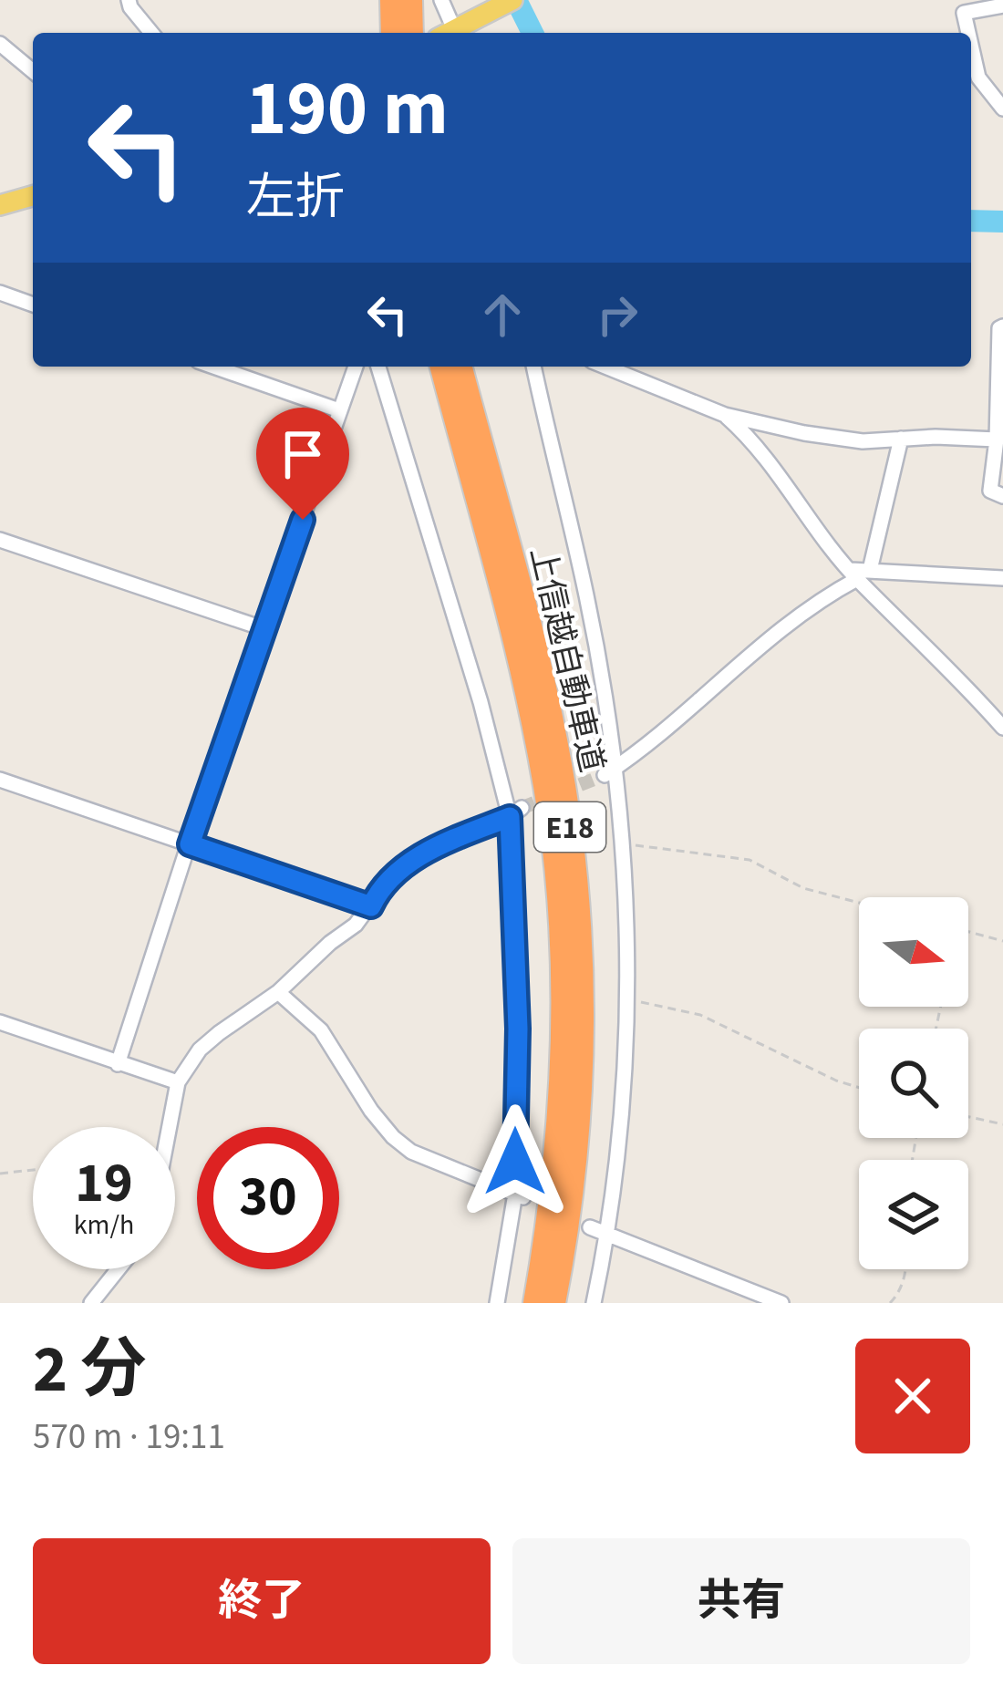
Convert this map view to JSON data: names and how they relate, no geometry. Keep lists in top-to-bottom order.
{
  "streets": {
    "highway": ["上信越自動車道", "E18"]
  },
  "north": "right",
  "page": {
    "turn": ["190 m", "左折"],
    "speed": "19 km/h",
    "limit": "30",
    "heading": ["2 分", "570 m · 19:11"],
    "buttons": ["終了", "共有"]
  }
}
